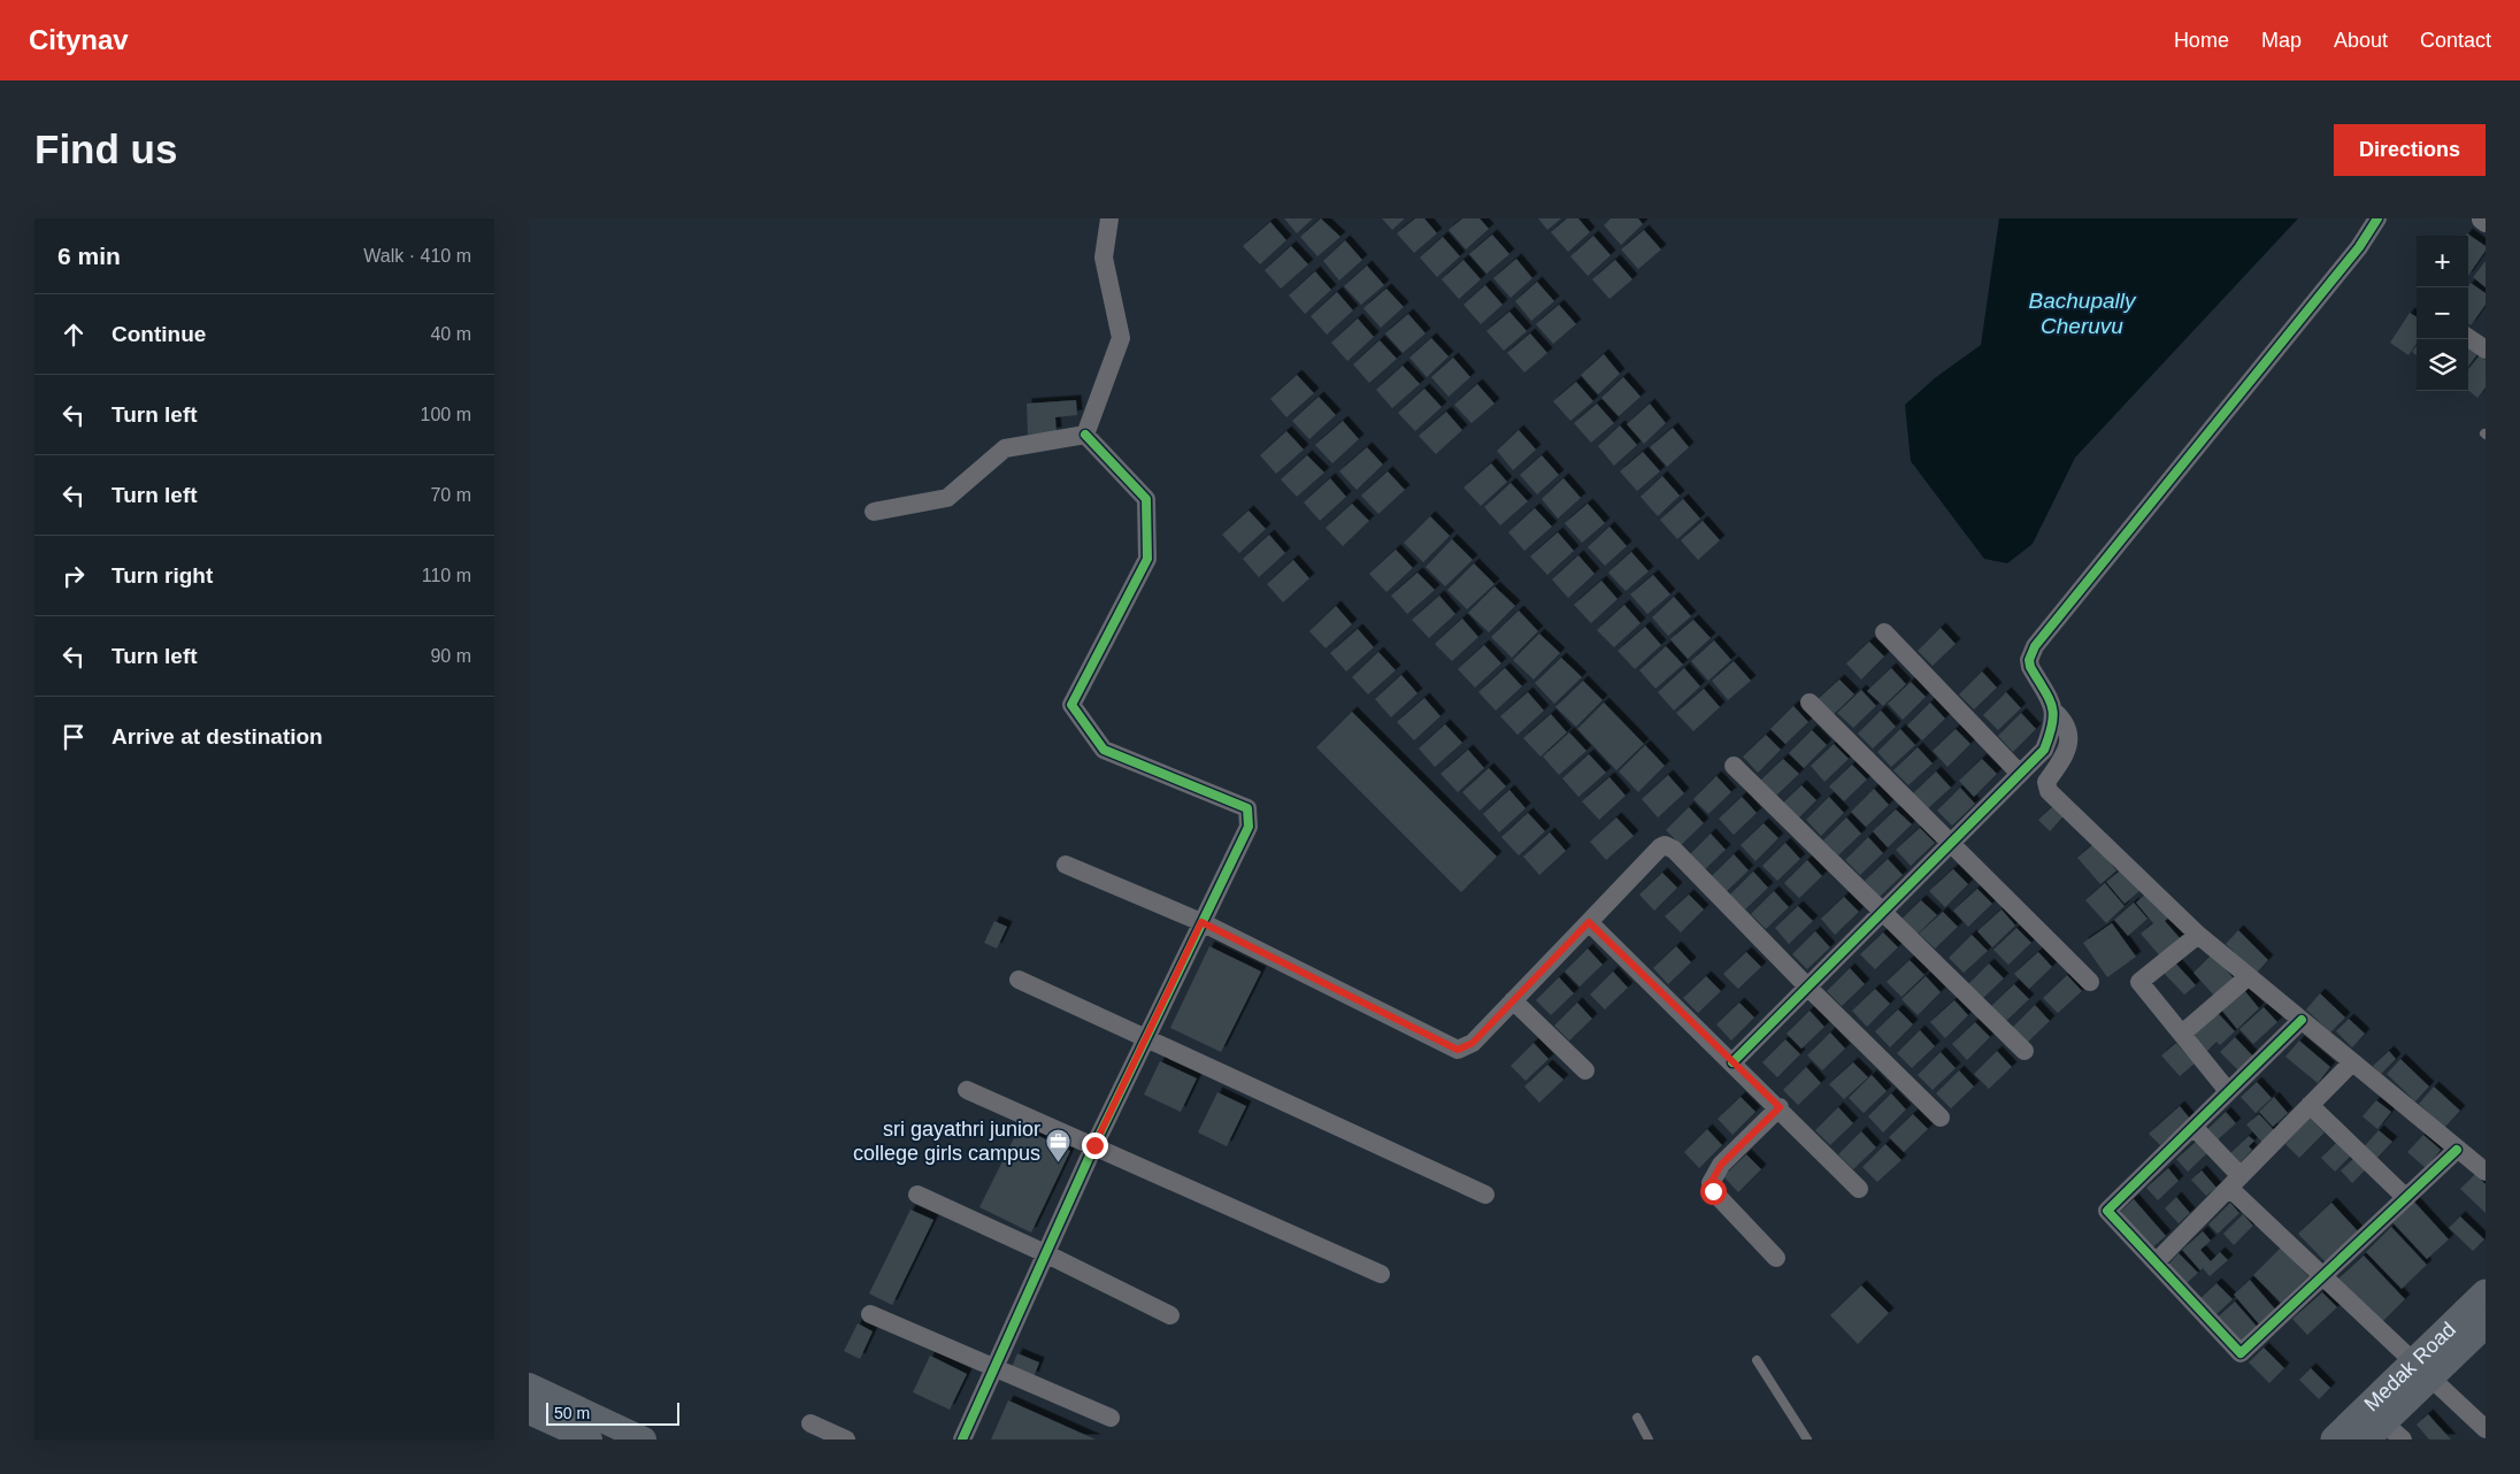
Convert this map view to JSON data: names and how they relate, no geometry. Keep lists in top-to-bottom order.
{
  "streets": {
    "main road": ["Medak Road"]
  },
  "water": ["Bachupally Cheruvu"],
  "places": {
    "office": ["sri gayathri junior college girls campus"]
  },
  "scale_bar": "50 m",
  "page": {
    "header": "Citynav",
    "nav": [
      "Home",
      "Map",
      "About",
      "Contact"
    ],
    "buttons": "Directions",
    "title": "Find us",
    "heading": ["6 min", "Walk · 410 m"],
    "map_buttons": ["+", "−"],
    "list": [
      ["Continue", "40 m"],
      ["Turn left", "100 m"],
      ["Turn left", "70 m"],
      ["Turn right", "110 m"],
      ["Turn left", "90 m"],
      "Arrive at destination"
    ],
    "scale": "50 m"
  }
}
